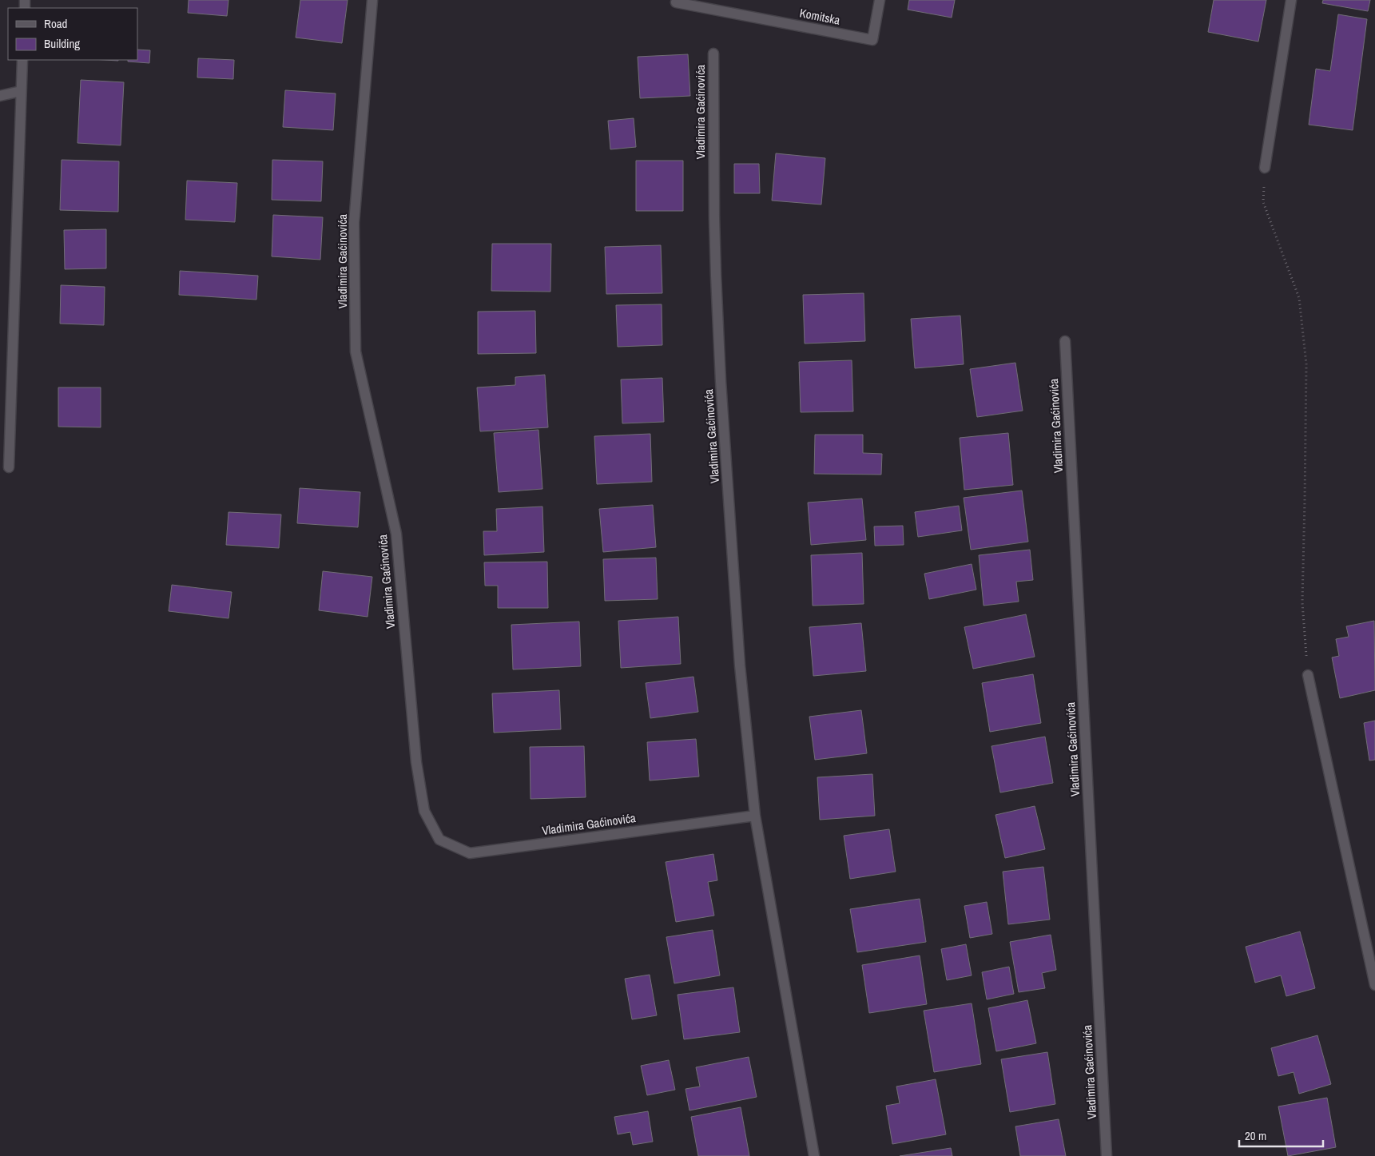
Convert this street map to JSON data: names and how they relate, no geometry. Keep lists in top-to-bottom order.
{
  "streets": {
    "street": ["Komitska", "Vladimira Gaćinovića"]
  },
  "legend": ["Road", "Building"],
  "scale_bar": "20 m"
}
